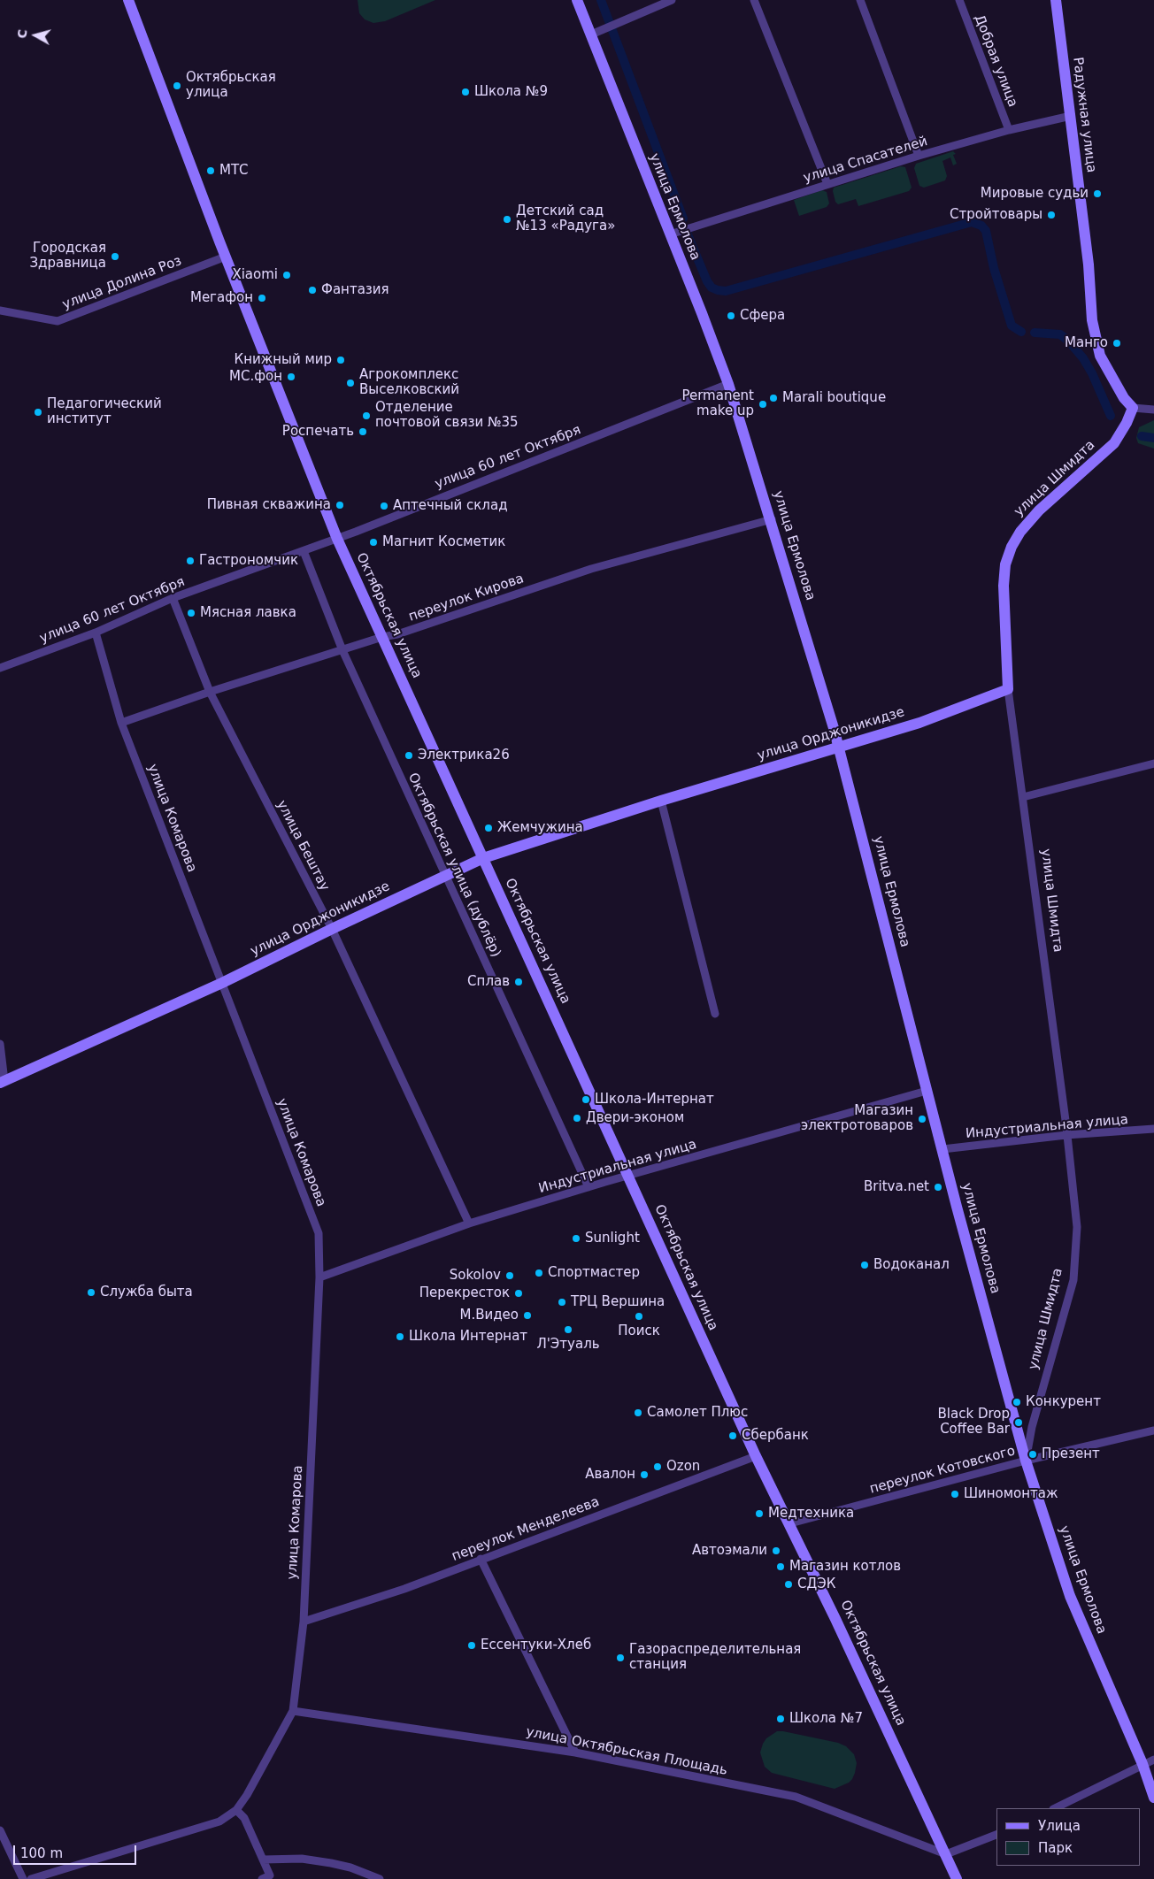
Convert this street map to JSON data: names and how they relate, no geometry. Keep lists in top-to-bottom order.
{
  "streets": {
    "street": [
      "Добрая улица",
      "Радужная улица",
      "улица Спасателей",
      "улица Ермолова",
      "улица Долина Роз",
      "улица 60 лет Октября",
      "улица Шмидта",
      "переулок Кирова",
      "Октябрьская улица",
      "улица Орджоникидзе",
      "улица Комарова",
      "улица Бештау",
      "Октябрьская улица (дублёр)",
      "Индустриальная улица",
      "переулок Котовского",
      "переулок Менделеева",
      "улица Октябрьская Площадь"
    ]
  },
  "crossings": [
    ["Добрая улица", "улица Спасателей"],
    ["Радужная улица", "улица Спасателей"],
    ["Радужная улица", "улица Шмидта"],
    ["улица Спасателей", "улица Ермолова"],
    ["улица Ермолова", "улица 60 лет Октября"],
    ["улица Ермолова", "улица Шмидта"],
    ["улица Ермолова", "переулок Кирова"],
    ["улица Ермолова", "улица Орджоникидзе"],
    ["улица Ермолова", "Индустриальная улица"],
    ["улица Ермолова", "переулок Котовского"],
    ["улица Долина Роз", "Октябрьская улица"],
    ["улица 60 лет Октября", "Октябрьская улица"],
    ["улица 60 лет Октября", "улица Комарова"],
    ["улица 60 лет Октября", "улица Бештау"],
    ["улица 60 лет Октября", "Октябрьская улица (дублёр)"],
    ["улица Шмидта", "улица Орджоникидзе"],
    ["улица Шмидта", "Индустриальная улица"],
    ["улица Шмидта", "переулок Котовского"],
    ["переулок Кирова", "Октябрьская улица"],
    ["переулок Кирова", "улица Комарова"],
    ["переулок Кирова", "улица Бештау"],
    ["переулок Кирова", "Октябрьская улица (дублёр)"],
    ["Октябрьская улица", "улица Орджоникидзе"],
    ["Октябрьская улица", "Индустриальная улица"],
    ["Октябрьская улица", "переулок Котовского"],
    ["Октябрьская улица", "переулок Менделеева"],
    ["Октябрьская улица", "улица Октябрьская Площадь"],
    ["улица Орджоникидзе", "улица Комарова"],
    ["улица Орджоникидзе", "улица Бештау"],
    ["улица Орджоникидзе", "Октябрьская улица (дублёр)"],
    ["улица Комарова", "Индустриальная улица"],
    ["улица Комарова", "переулок Менделеева"],
    ["улица Комарова", "улица Октябрьская Площадь"],
    ["улица Бештау", "Индустриальная улица"],
    ["Октябрьская улица (дублёр)", "Индустриальная улица"]
  ],
  "places": [
    "Октябрьская улица",
    "Школа №9",
    "МТС",
    "Мировые судьи",
    "Стройтовары",
    "Детский сад №13 «Радуга»",
    "Городская Здравница",
    "Xiaomi",
    "Фантазия",
    "Мегафон",
    "Сфера",
    "Манго",
    "Книжный мир",
    "МС.фон",
    "Агрокомплекс Выселковский",
    "Marali boutique",
    "Permanent make up",
    "Педагогический институт",
    "Отделение почтовой связи №35",
    "Роспечать",
    "Пивная скважина",
    "Аптечный склад",
    "Магнит Косметик",
    "Гастрономчик",
    "Мясная лавка",
    "Электрика26",
    "Жемчужина",
    "Сплав",
    "Школа-Интернат",
    "Двери-эконом",
    "Магазин электротоваров",
    "Britva.net",
    "Sunlight",
    "Водоканал",
    "Спортмастер",
    "Sokolov",
    "Служба быта",
    "Перекресток",
    "ТРЦ Вершина",
    "М.Видео",
    "Поиск",
    "Л'Этуаль",
    "Школа Интернат",
    "Конкурент",
    "Самолет Плюс",
    "Black Drop Coffee Bar",
    "Сбербанк",
    "Презент",
    "Ozon",
    "Авалон",
    "Шиномонтаж",
    "Медтехника",
    "Автоэмали",
    "Магазин котлов",
    "СДЭК",
    "Ессентуки-Хлеб",
    "Газораспределительная станция",
    "Школа №7"
  ],
  "legend": ["Улица", "Парк"],
  "scale_bar": "100 m",
  "north": "left"
}
